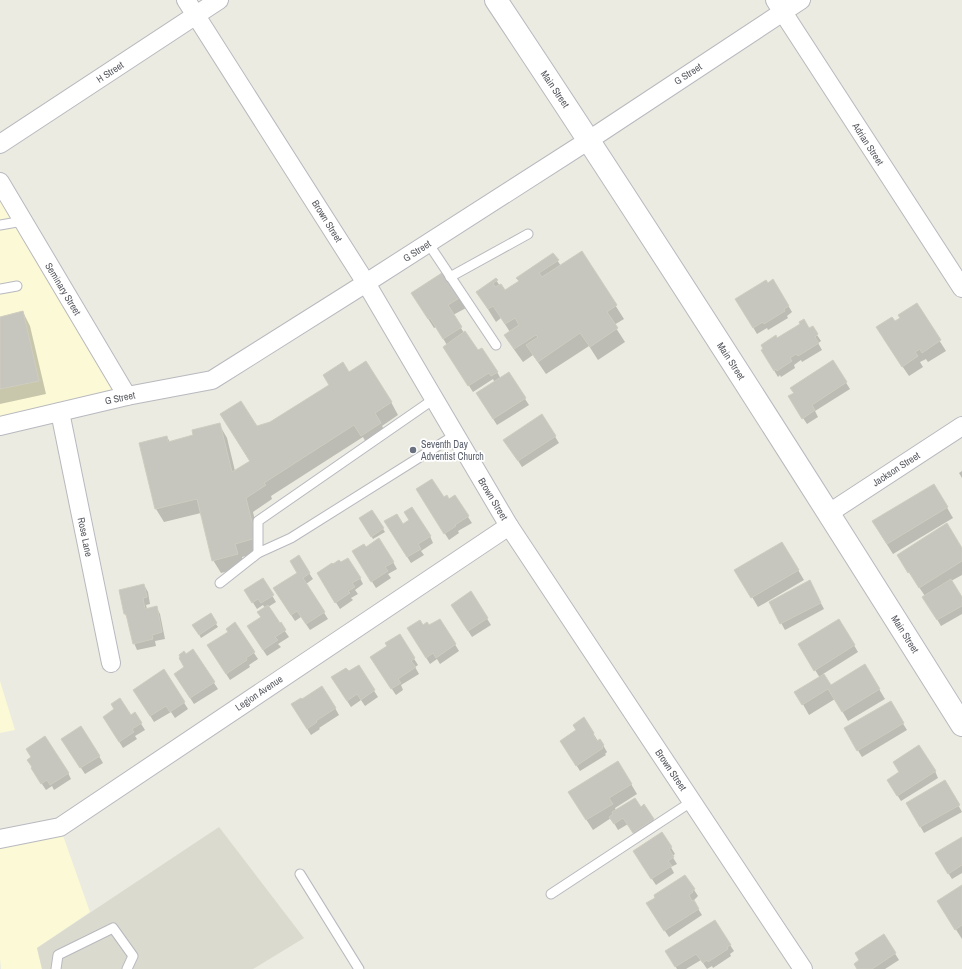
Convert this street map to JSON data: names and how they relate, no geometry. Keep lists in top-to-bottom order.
{
  "streets": {
    "street": [
      "H Street",
      "G Street",
      "Main Street",
      "Adrian Street",
      "Brown Street",
      "Seminary Street",
      "Jackson Street",
      "Rose Lane",
      "Legion Avenue"
    ]
  },
  "crossings": [
    ["H Street", "Brown Street"],
    ["G Street", "Main Street"],
    ["G Street", "Adrian Street"],
    ["G Street", "Brown Street"],
    ["G Street", "Seminary Street"],
    ["G Street", "Rose Lane"],
    ["Main Street", "Jackson Street"],
    ["Brown Street", "Legion Avenue"]
  ],
  "places": ["Seventh Day Adventist Church"]
}
